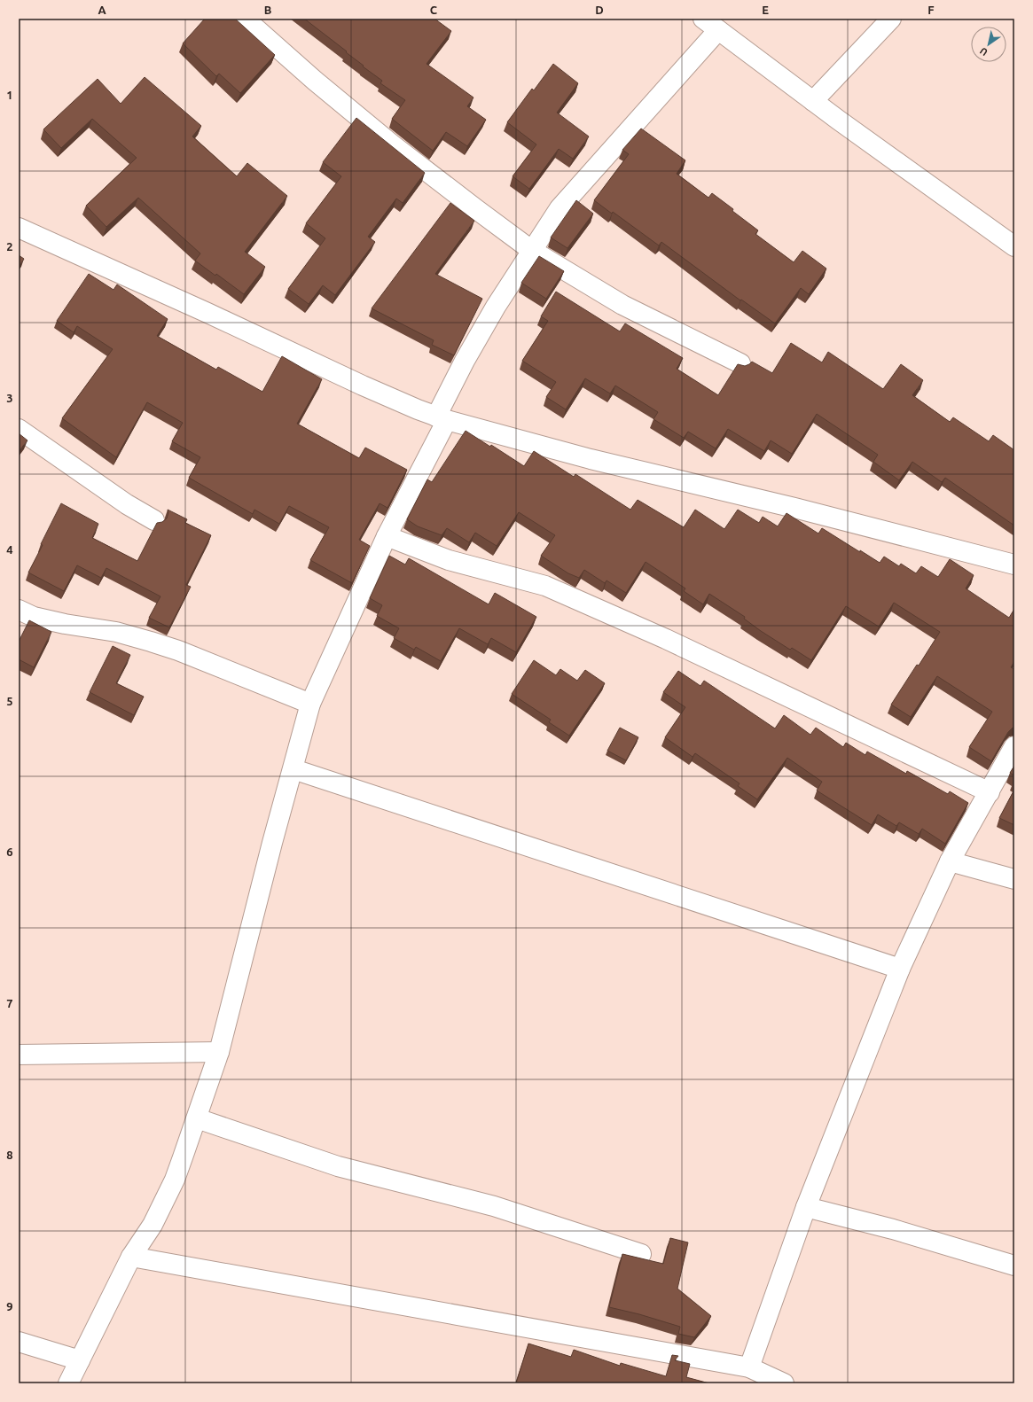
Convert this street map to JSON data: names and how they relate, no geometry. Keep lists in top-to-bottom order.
{
  "north": "bottom left",
  "grid": {
    "columns": [
      "A",
      "B",
      "C",
      "D",
      "E",
      "F"
    ],
    "rows": [
      "1",
      "2",
      "3",
      "4",
      "5",
      "6",
      "7",
      "8",
      "9"
    ]
  }
}
